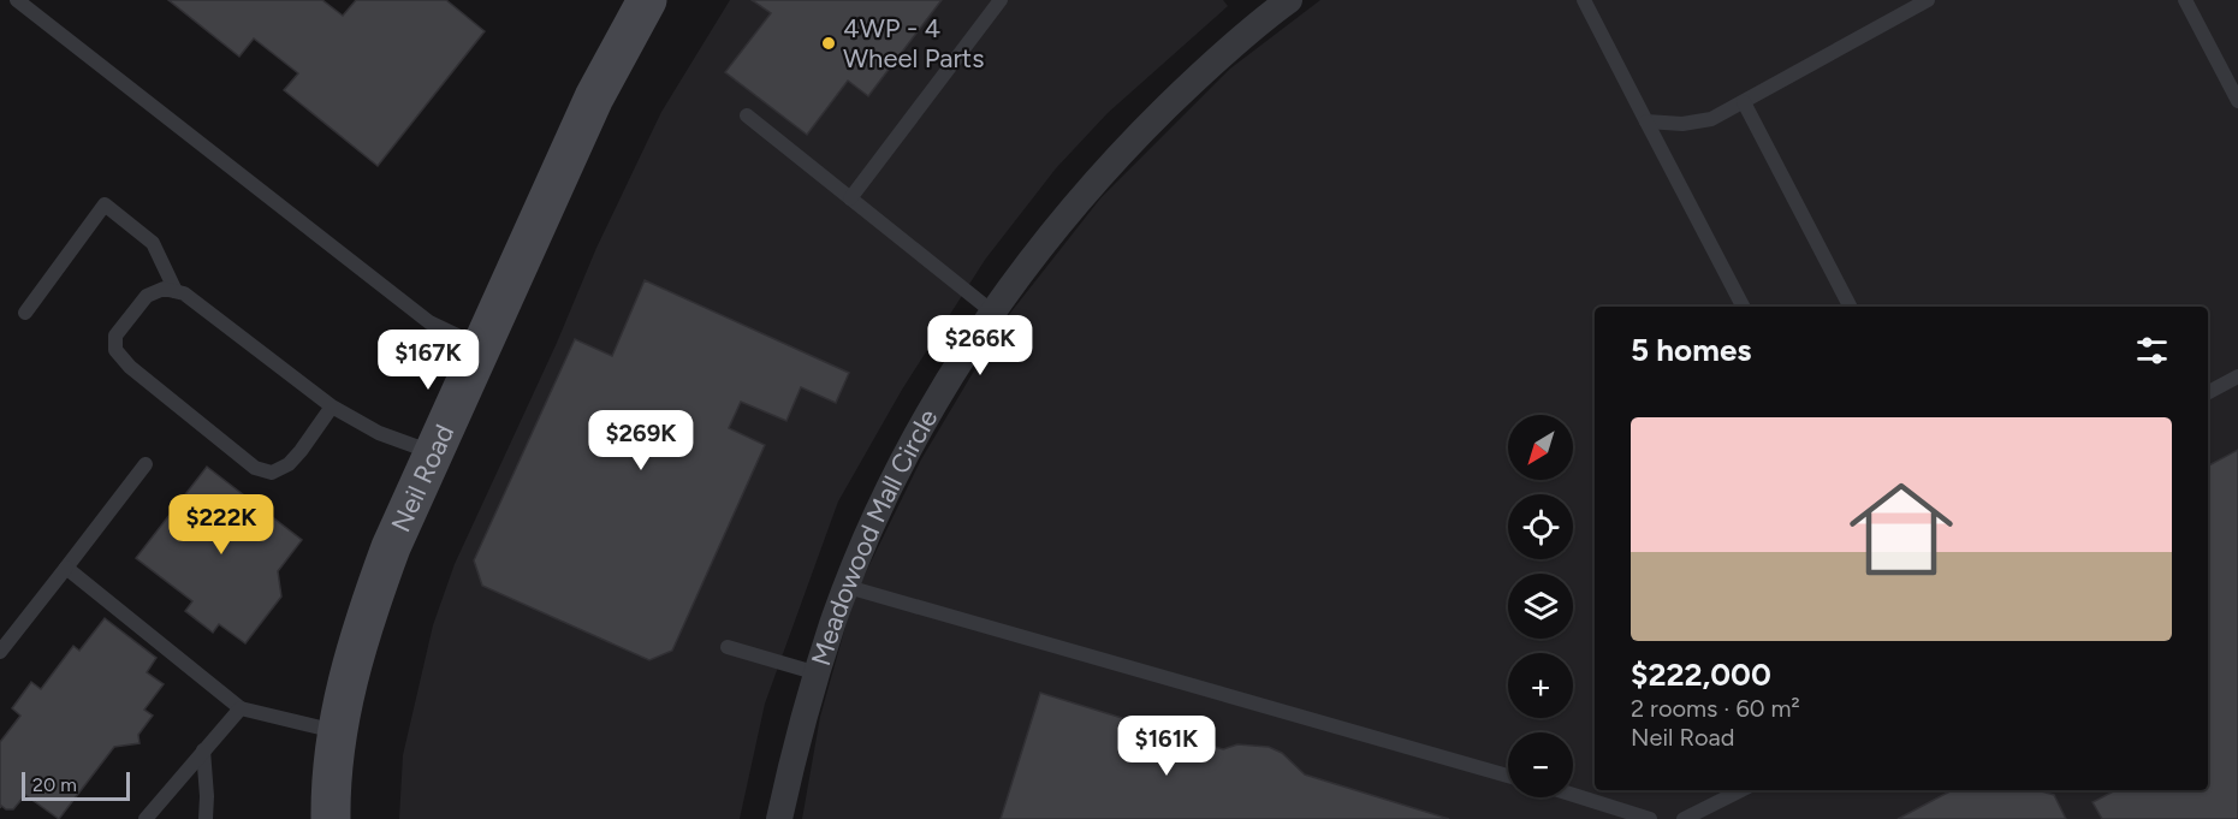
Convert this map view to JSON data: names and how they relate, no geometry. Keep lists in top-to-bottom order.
{
  "streets": {
    "street": ["Neil Road", "Meadowood Mall Circle"]
  },
  "places": ["4WP - 4 Wheel Parts"],
  "scale_bar": "20 m",
  "north": "bottom left",
  "page": {
    "heading": "5 homes",
    "price": [
      "$266K",
      "$167K",
      "$269K",
      "$222K",
      "$161K"
    ],
    "list": [
      {
        "name": "$222,000",
        "note": "2 rooms · 60 m² · Neil Road"
      }
    ],
    "map_buttons": ["+", "−"],
    "scale": "20 m"
  }
}
